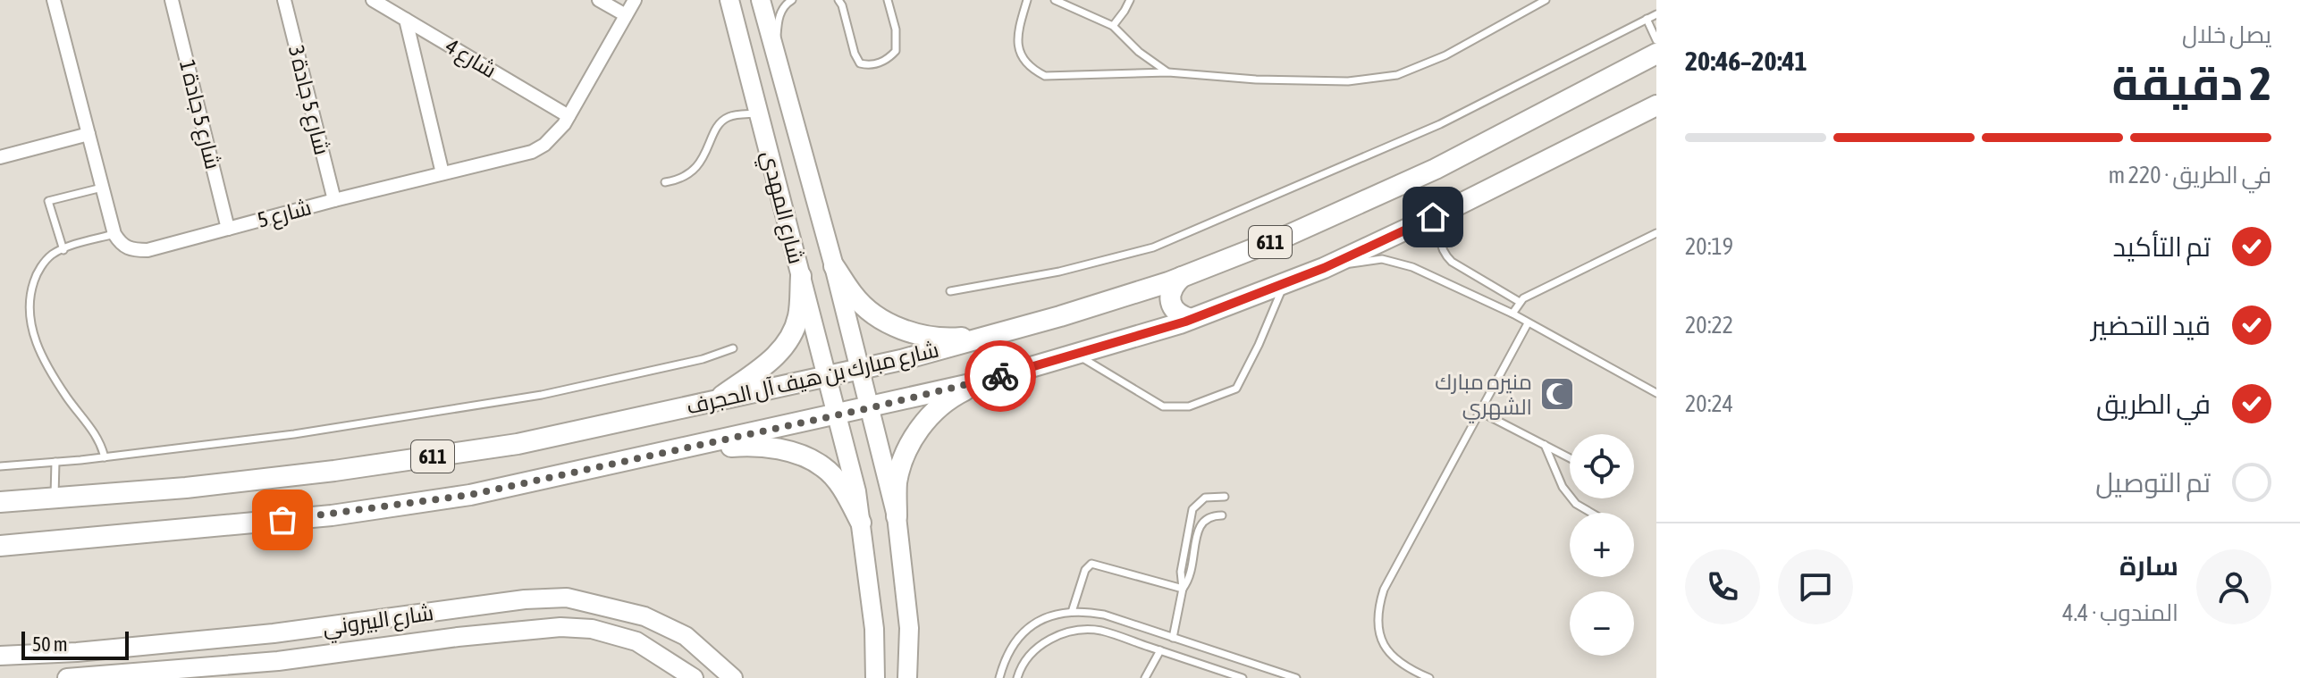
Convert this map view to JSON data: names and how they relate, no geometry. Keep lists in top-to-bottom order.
{
  "streets": {
    "main road": ["611", "شارع مبارك بن هيف آل الحجرف"],
    "street": [
      "شارع 4",
      "شارع 5 جادة 3",
      "شارع 5 جادة 1",
      "شارع المهدي",
      "شارع 5",
      "شارع البيروني"
    ]
  },
  "crossings": [
    ["شارع 4", "شارع 5"],
    ["شارع 5 جادة 3", "شارع 5"],
    ["شارع 5 جادة 1", "شارع 5"],
    ["شارع المهدي", "شارع مبارك بن هيف آل الحجرف"]
  ],
  "places": {
    "mosque": ["منيره مبارك الشهري"]
  },
  "scale_bar": "50 m",
  "page": {
    "heading": ["2 دقيقة", "يصل خلال", "20:41–20:46"],
    "panel": ["سارة", "المندوب · 4.4"],
    "bar": "في الطريق · 220 m",
    "list": [
      ["تم التأكيد", "20:19"],
      ["قيد التحضير", "20:22"],
      ["في الطريق", "20:24"],
      "تم التوصيل"
    ],
    "map_buttons": ["+", "−"],
    "scale": "50 m"
  }
}
